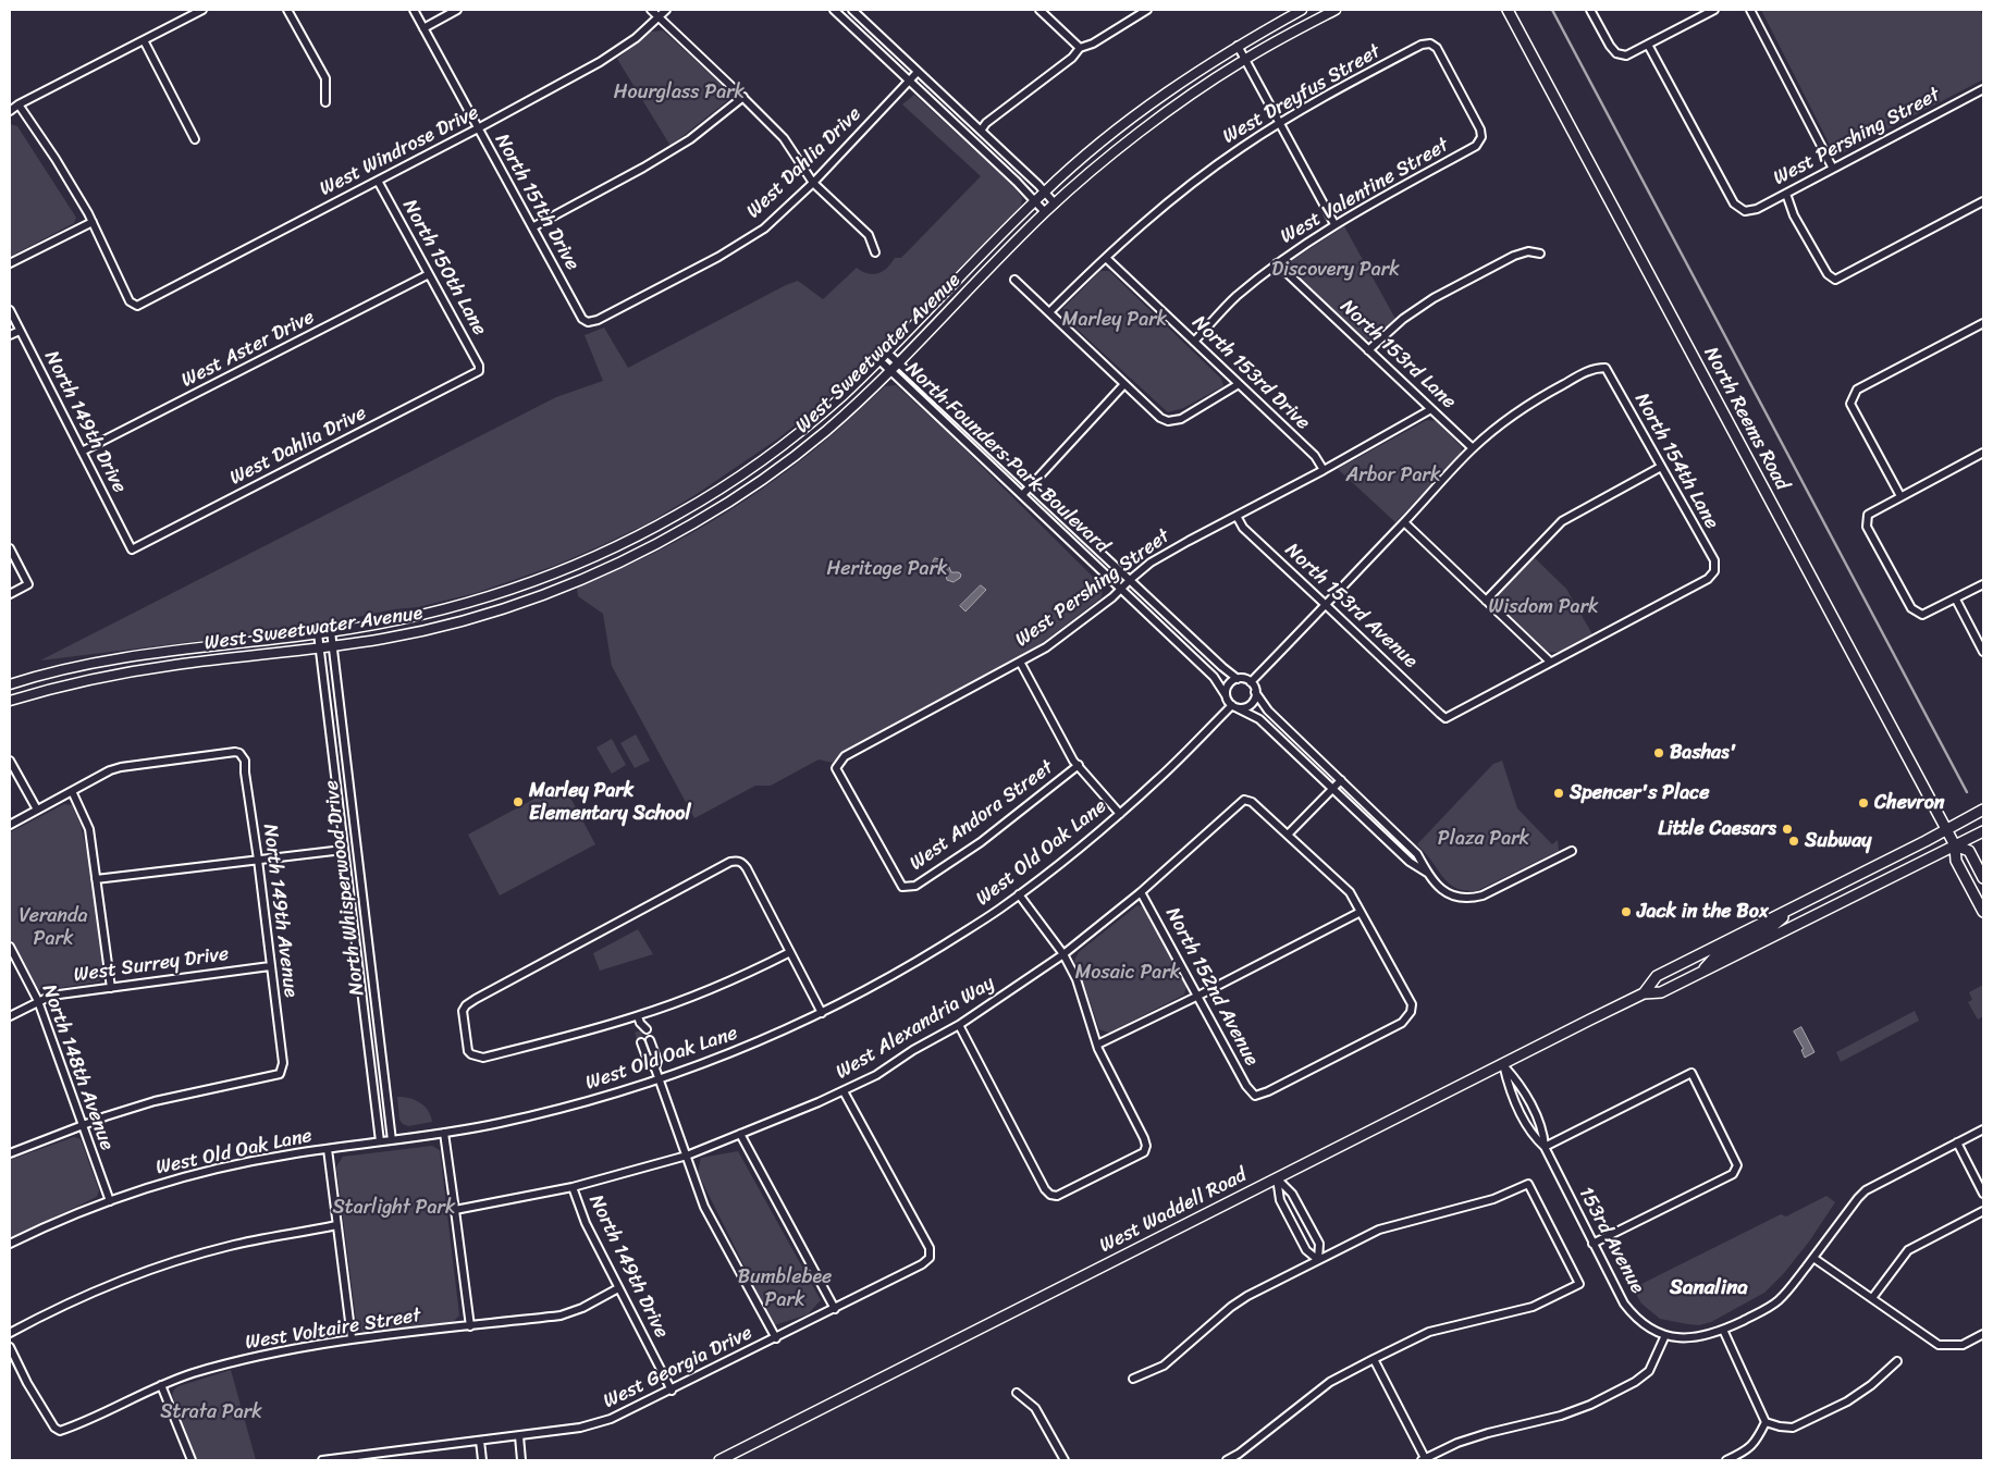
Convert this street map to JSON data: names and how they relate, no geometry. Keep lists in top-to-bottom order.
{
  "streets": {
    "main road": ["North Reems Road", "West Waddell Road"],
    "street": [
      "West Dreyfus Street",
      "West Pershing Street",
      "West Windrose Drive",
      "West Dahlia Drive",
      "West Valentine Street",
      "North 151th Drive",
      "North 150th Lane",
      "West Aster Drive",
      "West Sweetwater Avenue",
      "North 153rd Lane",
      "North 153rd Drive",
      "North 149th Drive",
      "North Founders Park Boulevard",
      "North 154th Lane",
      "North 153rd Avenue",
      "West Andora Street",
      "West Old Oak Lane",
      "North Whisperwood Drive",
      "North 149th Avenue",
      "West Surrey Drive",
      "North 152nd Avenue",
      "West Alexandria Way",
      "North 148th Avenue",
      "153rd Avenue",
      "West Voltaire Street",
      "West Georgia Drive"
    ]
  },
  "crossings": [
    ["West Dreyfus Street", "West Valentine Street"],
    ["West Dreyfus Street", "North 153rd Drive"],
    ["West Pershing Street", "North 153rd Lane"],
    ["West Pershing Street", "North 153rd Drive"],
    ["West Pershing Street", "North Founders Park Boulevard"],
    ["West Pershing Street", "North 153rd Avenue"],
    ["West Pershing Street", "West Andora Street"],
    ["West Windrose Drive", "North 151th Drive"],
    ["West Windrose Drive", "North 150th Lane"],
    ["West Dahlia Drive", "North 151th Drive"],
    ["West Dahlia Drive", "North 150th Lane"],
    ["West Dahlia Drive", "North 149th Drive"],
    ["West Valentine Street", "North 153rd Lane"],
    ["West Valentine Street", "North 153rd Drive"],
    ["North 150th Lane", "West Aster Drive"],
    ["West Aster Drive", "North 149th Drive"],
    ["West Sweetwater Avenue", "North Founders Park Boulevard"],
    ["West Sweetwater Avenue", "North Whisperwood Drive"],
    ["North 153rd Lane", "North 154th Lane"],
    ["North Reems Road", "West Waddell Road"],
    ["North 149th Drive", "West Alexandria Way"],
    ["North 149th Drive", "West Voltaire Street"],
    ["North 149th Drive", "West Georgia Drive"],
    ["North Founders Park Boulevard", "West Old Oak Lane"],
    ["North 154th Lane", "North 153rd Avenue"],
    ["West Old Oak Lane", "North Whisperwood Drive"],
    ["West Old Oak Lane", "North 148th Avenue"],
    ["North 149th Avenue", "West Surrey Drive"],
    ["North 149th Avenue", "North 148th Avenue"],
    ["West Surrey Drive", "North 148th Avenue"],
    ["North 152nd Avenue", "West Alexandria Way"],
    ["West Alexandria Way", "West Georgia Drive"],
    ["West Waddell Road", "153rd Avenue"]
  ],
  "districts": ["Sanalina"],
  "parks": [
    "Hourglass Park",
    "Discovery Park",
    "Marley Park",
    "Arbor Park",
    "Heritage Park",
    "Wisdom Park",
    "Plaza Park",
    "Veranda Park",
    "Mosaic Park",
    "Starlight Park",
    "Bumblebee Park",
    "Strata Park"
  ],
  "places": [
    "Bashas'",
    "Spencer's Place",
    "Marley Park Elementary School",
    "Chevron",
    "Little Caesars",
    "Subway",
    "Jack in the Box"
  ]
}
